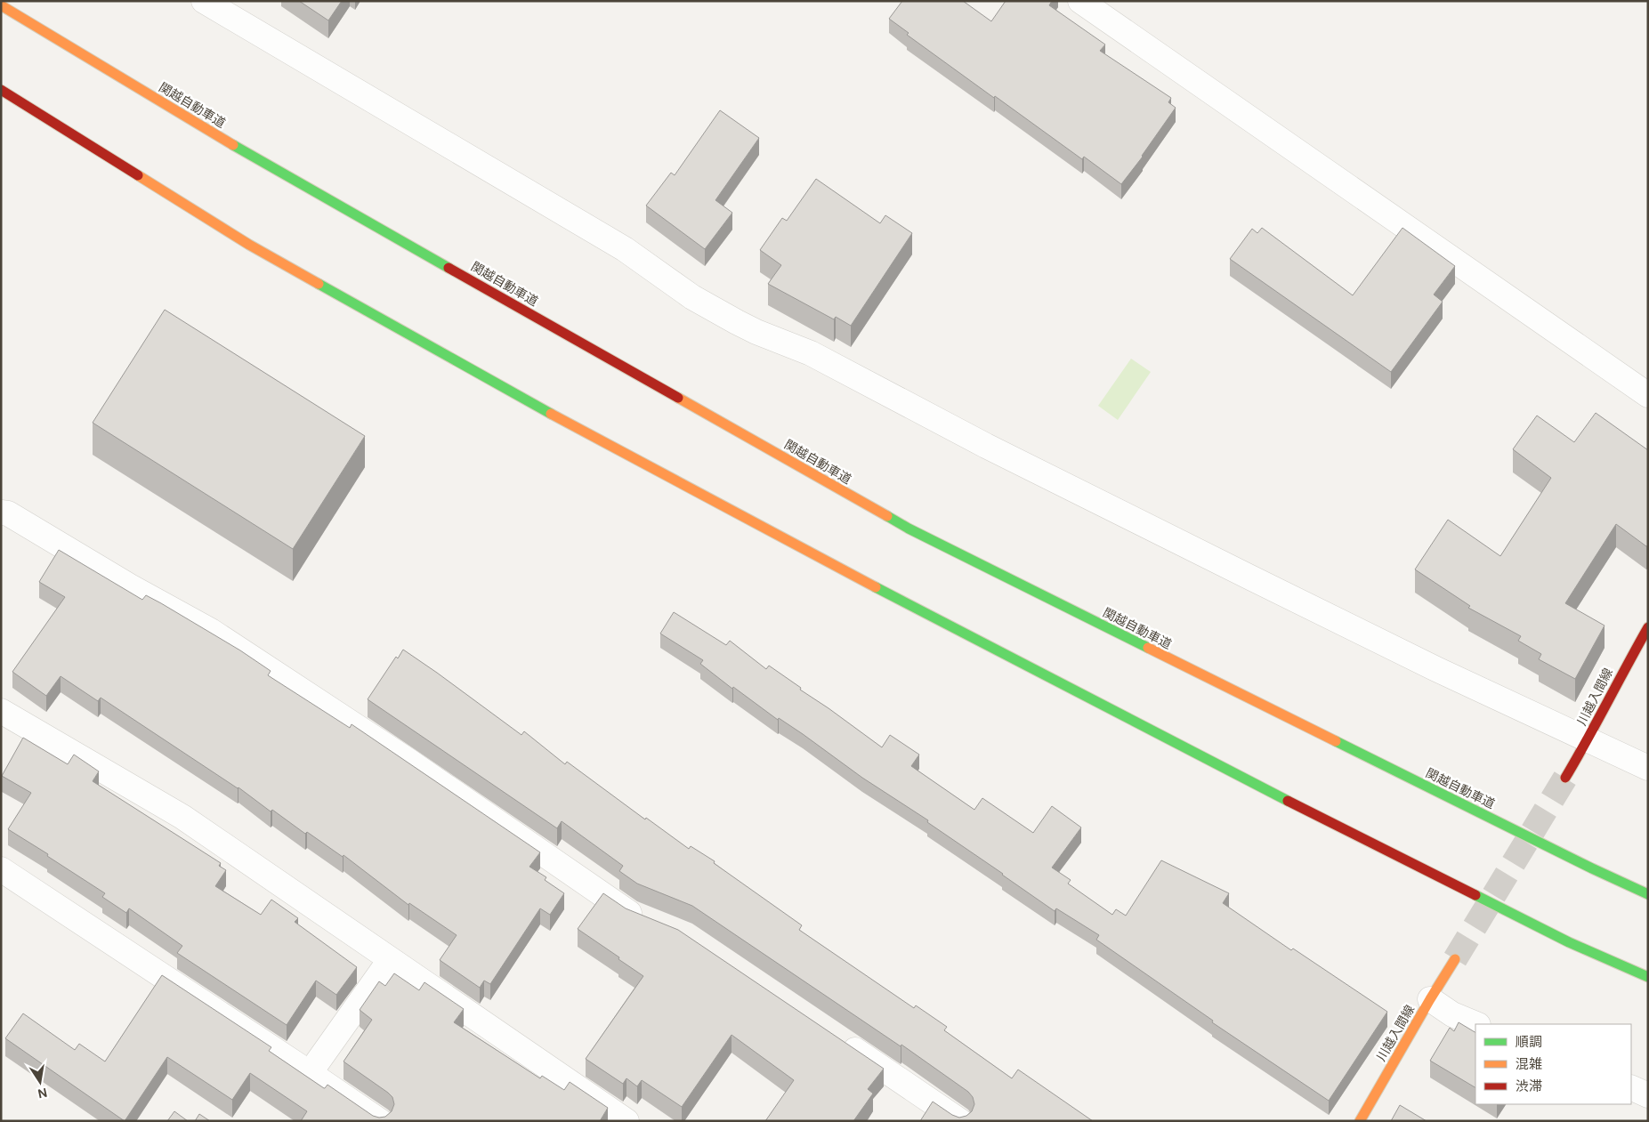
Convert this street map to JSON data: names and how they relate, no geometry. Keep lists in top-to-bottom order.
{
  "streets": {
    "main road": ["関越自動車道", "川越入間線"]
  },
  "legend": ["順調", "混雑", "渋滞"],
  "north": "bottom"
}
